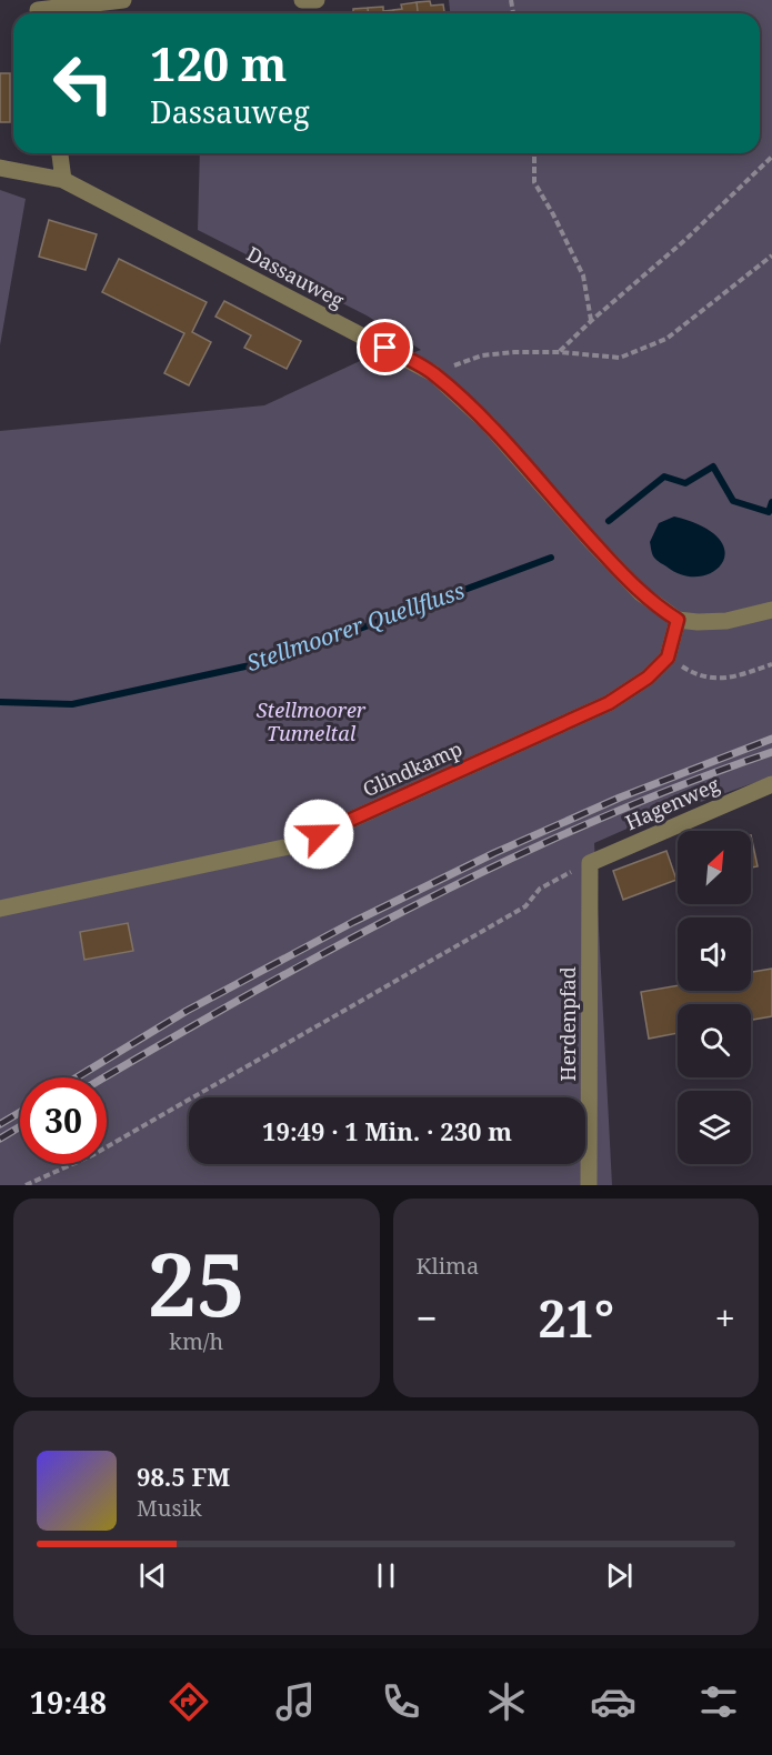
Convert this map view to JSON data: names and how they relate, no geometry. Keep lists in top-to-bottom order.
{
  "streets": {
    "street": [
      "Dassauweg",
      "Glindkamp",
      "Hagenweg",
      "Herdenpfad"
    ]
  },
  "crossings": [
    ["Hagenweg", "Herdenpfad"]
  ],
  "water": ["Stellmoorer Quellfluss"],
  "parks": ["Stellmoorer Tunneltal"],
  "north": "top right",
  "page": {
    "turn": ["120 m", "Dassauweg"],
    "limit": "30",
    "trip": "19:49 · 1 Min. · 230 m",
    "tile": [
      ["25", "km/h"],
      "Klima"
    ],
    "heat": ["−", "21°", "+"],
    "song": ["98.5 FM", "Musik"],
    "tabs": "19:48"
  }
}
